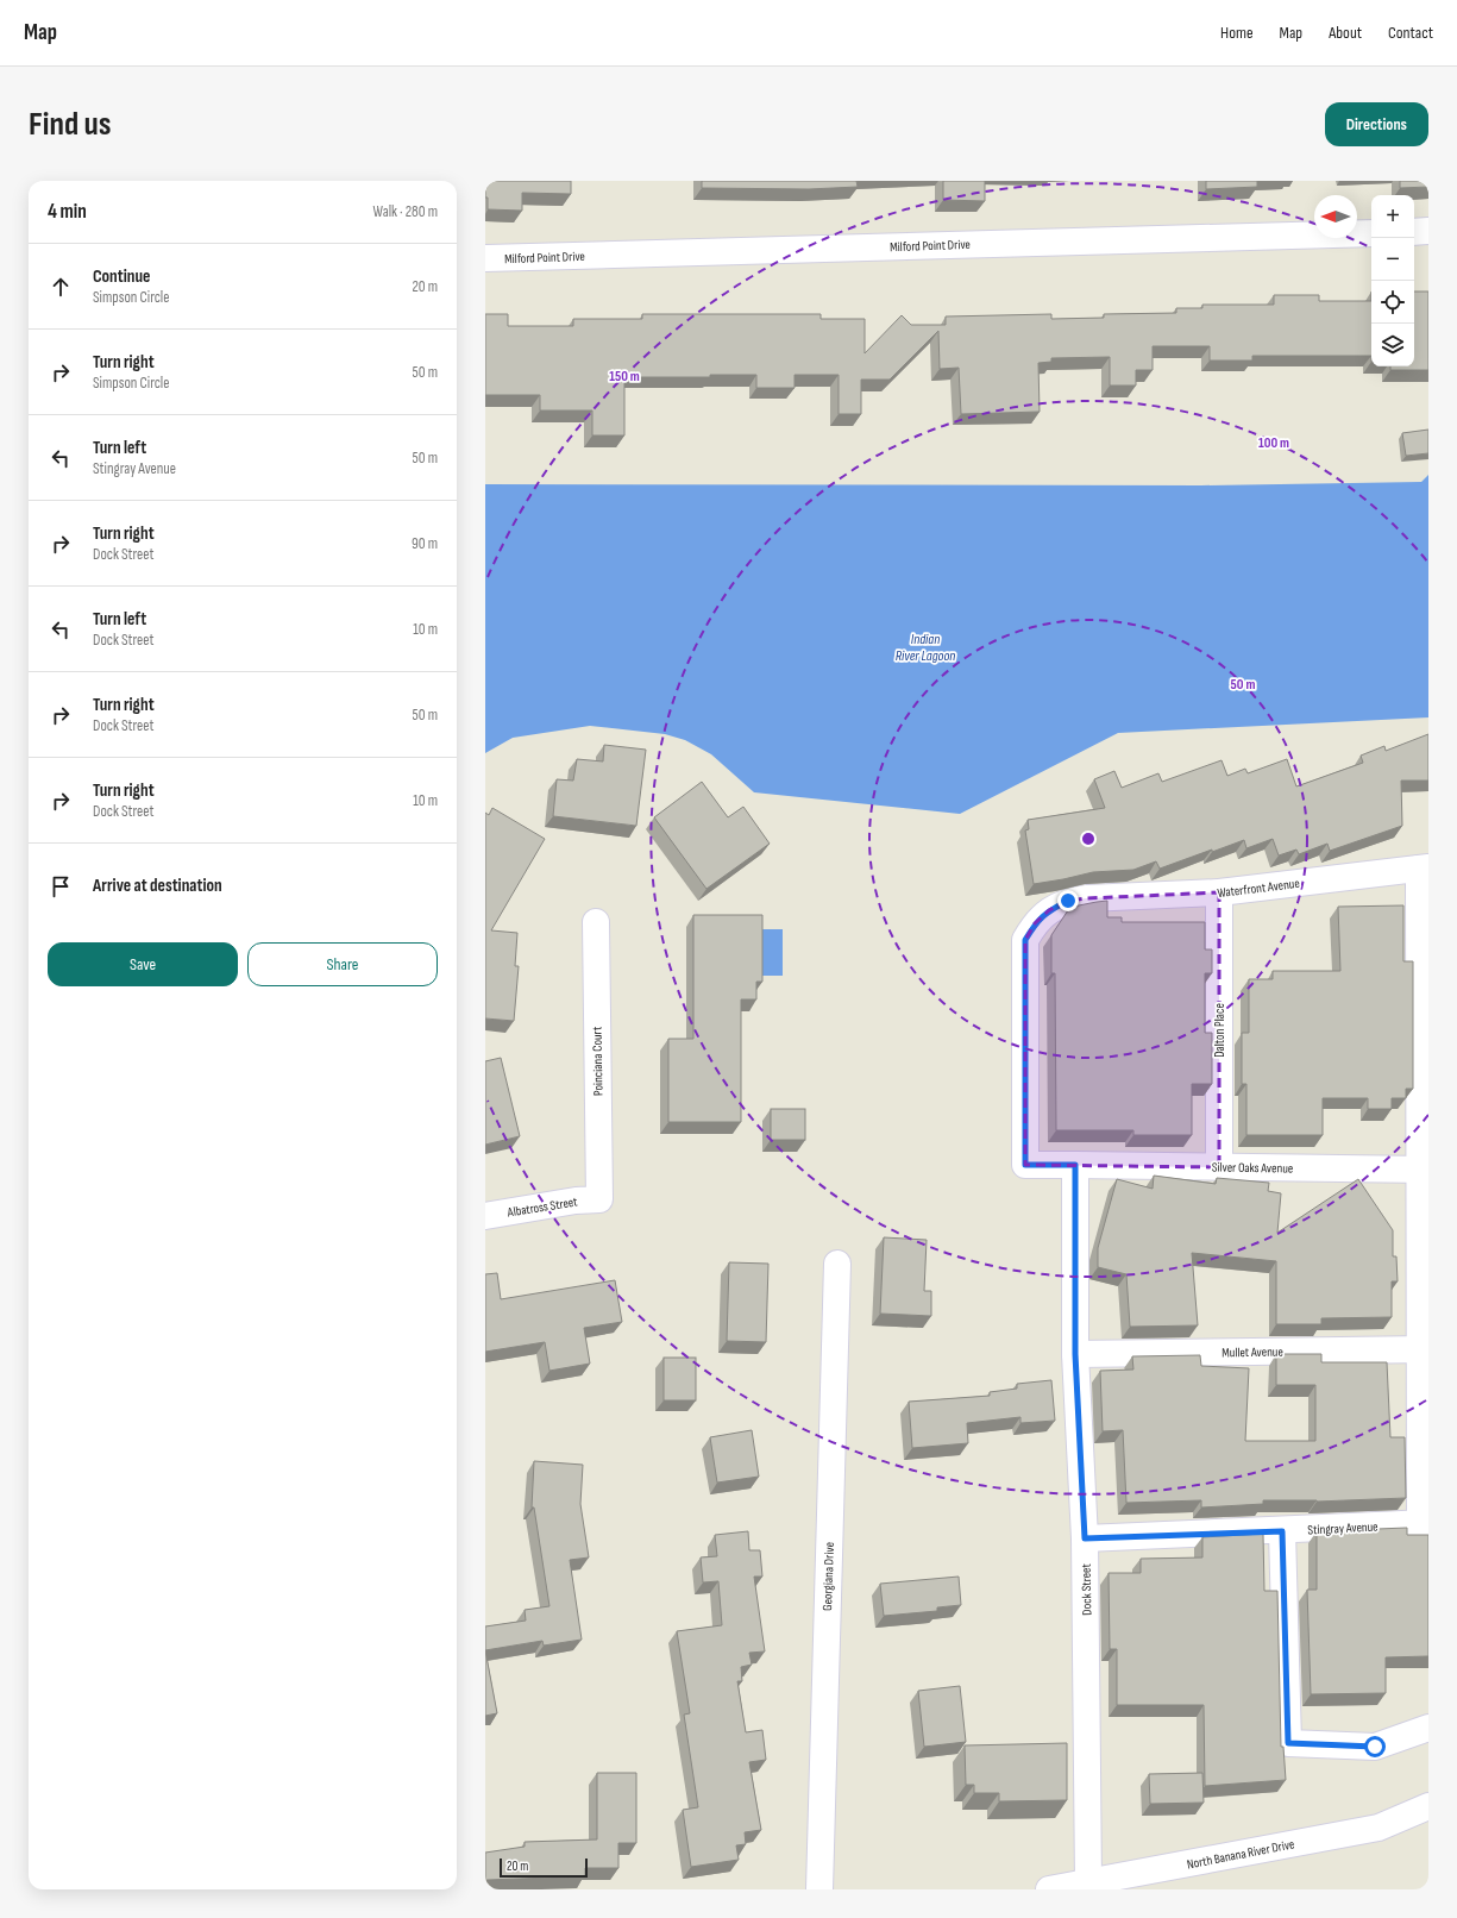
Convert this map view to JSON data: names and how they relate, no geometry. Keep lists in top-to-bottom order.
{
  "streets": {
    "street": [
      "Milford Point Drive",
      "Waterfront Avenue",
      "Dalton Place",
      "Poinciana Court",
      "Silver Oaks Avenue",
      "Albatross Street",
      "Mullet Avenue",
      "Stingray Avenue",
      "Georgiana Drive",
      "Dock Street",
      "North Banana River Drive"
    ]
  },
  "crossings": [
    ["Waterfront Avenue", "Dalton Place"],
    ["Waterfront Avenue", "Silver Oaks Avenue"],
    ["Waterfront Avenue", "Dock Street"],
    ["Dalton Place", "Silver Oaks Avenue"],
    ["Poinciana Court", "Albatross Street"],
    ["Silver Oaks Avenue", "Dock Street"],
    ["Mullet Avenue", "Dock Street"],
    ["Stingray Avenue", "Dock Street"],
    ["Dock Street", "North Banana River Drive"]
  ],
  "water": ["Indian River Lagoon"],
  "scale_bar": "20 m",
  "north": "left",
  "page": {
    "header": "Map",
    "nav": [
      "Home",
      "Map",
      "About",
      "Contact"
    ],
    "buttons": [
      "Directions",
      ["Save", "Share"]
    ],
    "title": "Find us",
    "heading": ["4 min", "Walk · 280 m"],
    "map_buttons": ["+", "−"],
    "list": [
      ["Continue", "Simpson Circle", "20 m"],
      ["Turn right", "Simpson Circle", "50 m"],
      ["Turn left", "Stingray Avenue", "50 m"],
      ["Turn right", "Dock Street", "90 m"],
      ["Turn left", "Dock Street", "10 m"],
      ["Turn right", "Dock Street", "50 m"],
      ["Turn right", "Dock Street", "10 m"],
      "Arrive at destination"
    ],
    "scale": "20 m"
  },
  "rings": ["150 m", "100 m", "50 m"]
}
